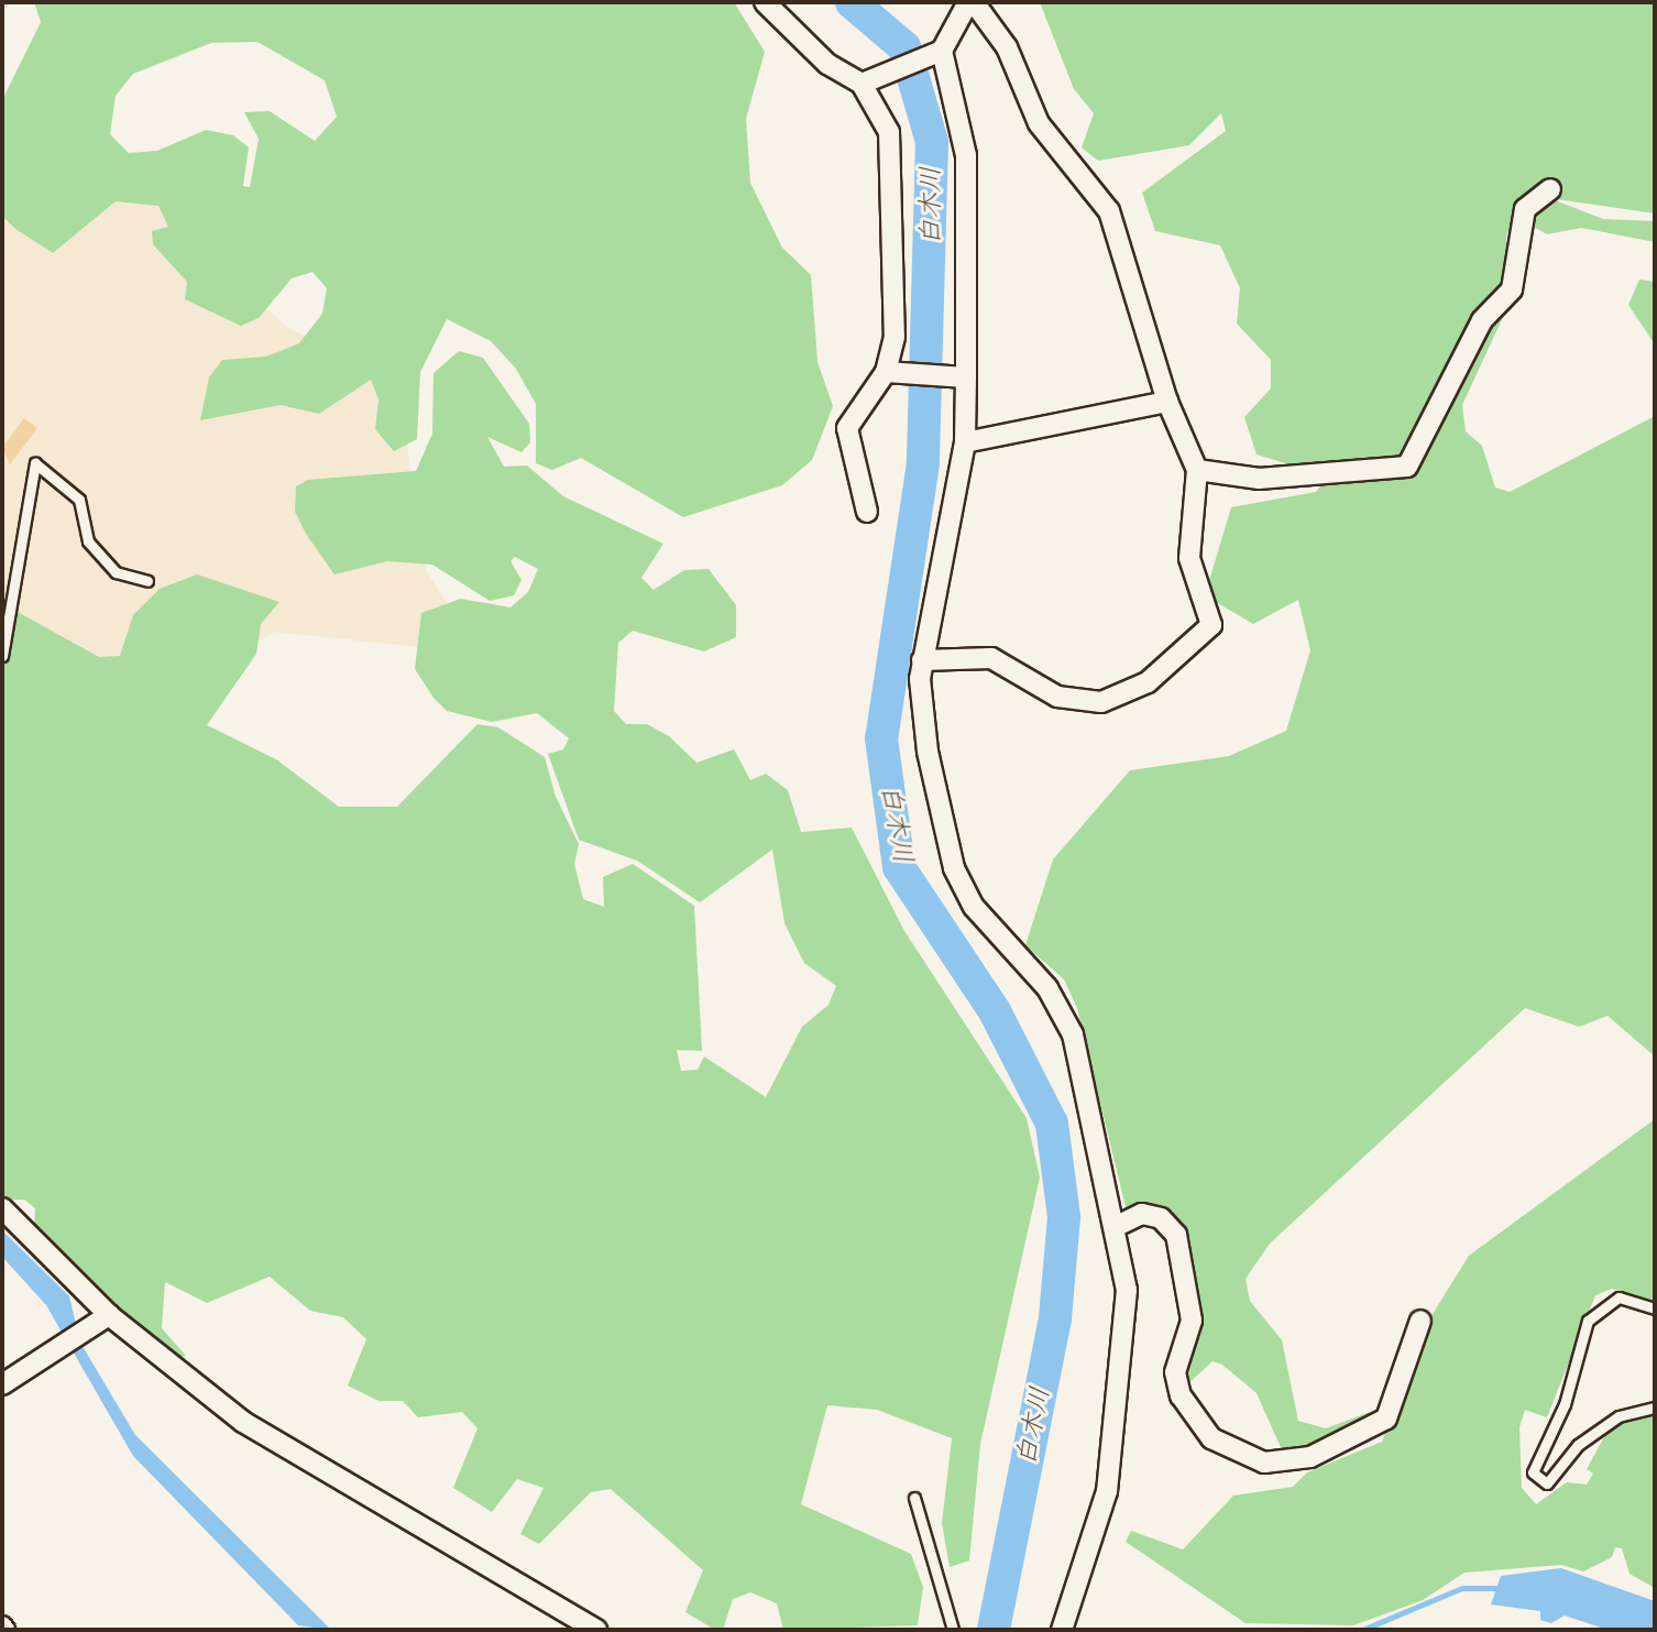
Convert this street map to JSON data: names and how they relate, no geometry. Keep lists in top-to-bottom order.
{
  "water": ["白木川"]
}
